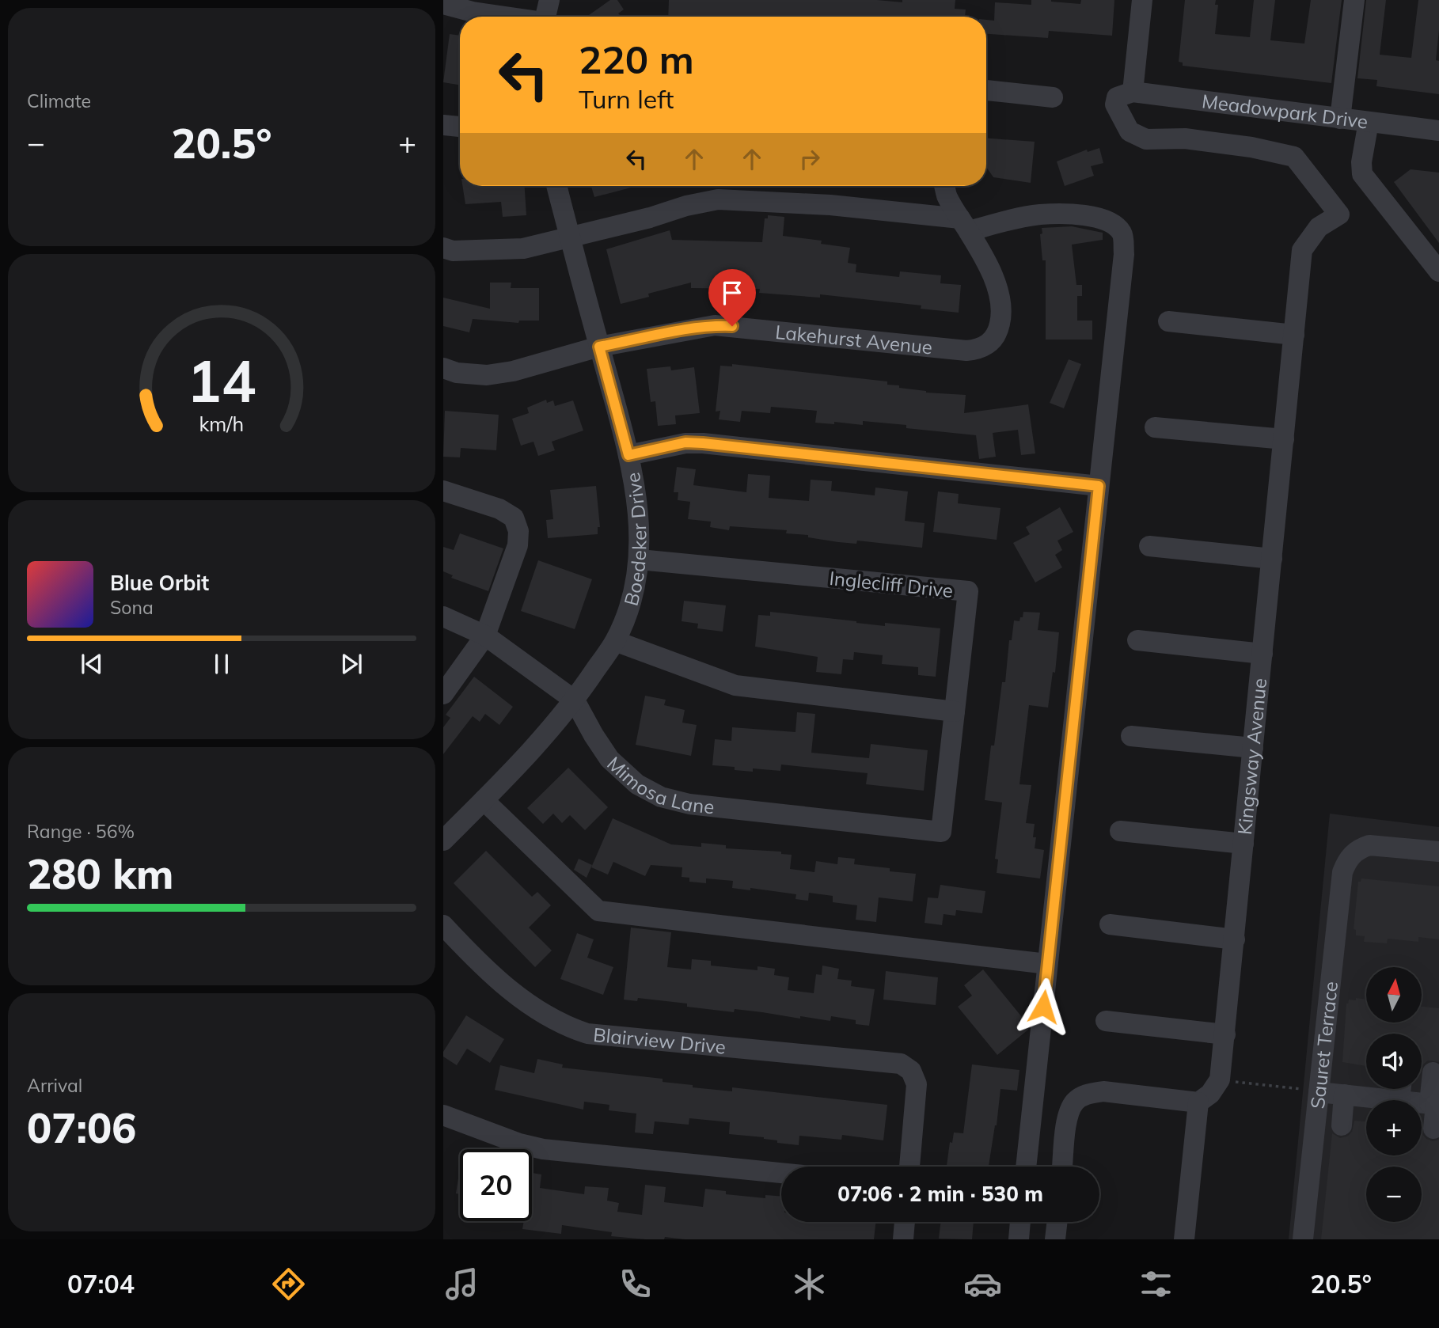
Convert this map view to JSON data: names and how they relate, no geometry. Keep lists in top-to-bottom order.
{
  "streets": {
    "street": [
      "Meadowpark Drive",
      "Lakehurst Avenue",
      "Boedeker Drive",
      "Inglecliff Drive",
      "Kingsway Avenue",
      "Mimosa Lane",
      "Blairview Drive",
      "Sauret Terrace"
    ]
  },
  "crossings": [
    ["Meadowpark Drive", "Kingsway Avenue"],
    ["Lakehurst Avenue", "Boedeker Drive"],
    ["Boedeker Drive", "Inglecliff Drive"],
    ["Boedeker Drive", "Mimosa Lane"],
    ["Inglecliff Drive", "Mimosa Lane"]
  ],
  "north": "top",
  "page": {
    "tile": [
      "Climate",
      ["Range · 56%", "280 km"],
      ["Arrival", "07:06"]
    ],
    "turn": ["220 m", "Turn left"],
    "heat": ["−", "20.5°", "+"],
    "song": ["Blue Orbit", "Sona"],
    "map_buttons": ["+", "−"],
    "limit": "20",
    "trip": "07:06 · 2 min · 530 m",
    "tabs": ["07:04", "20.5°"],
    "gauge": ["14", "km/h"]
  }
}
